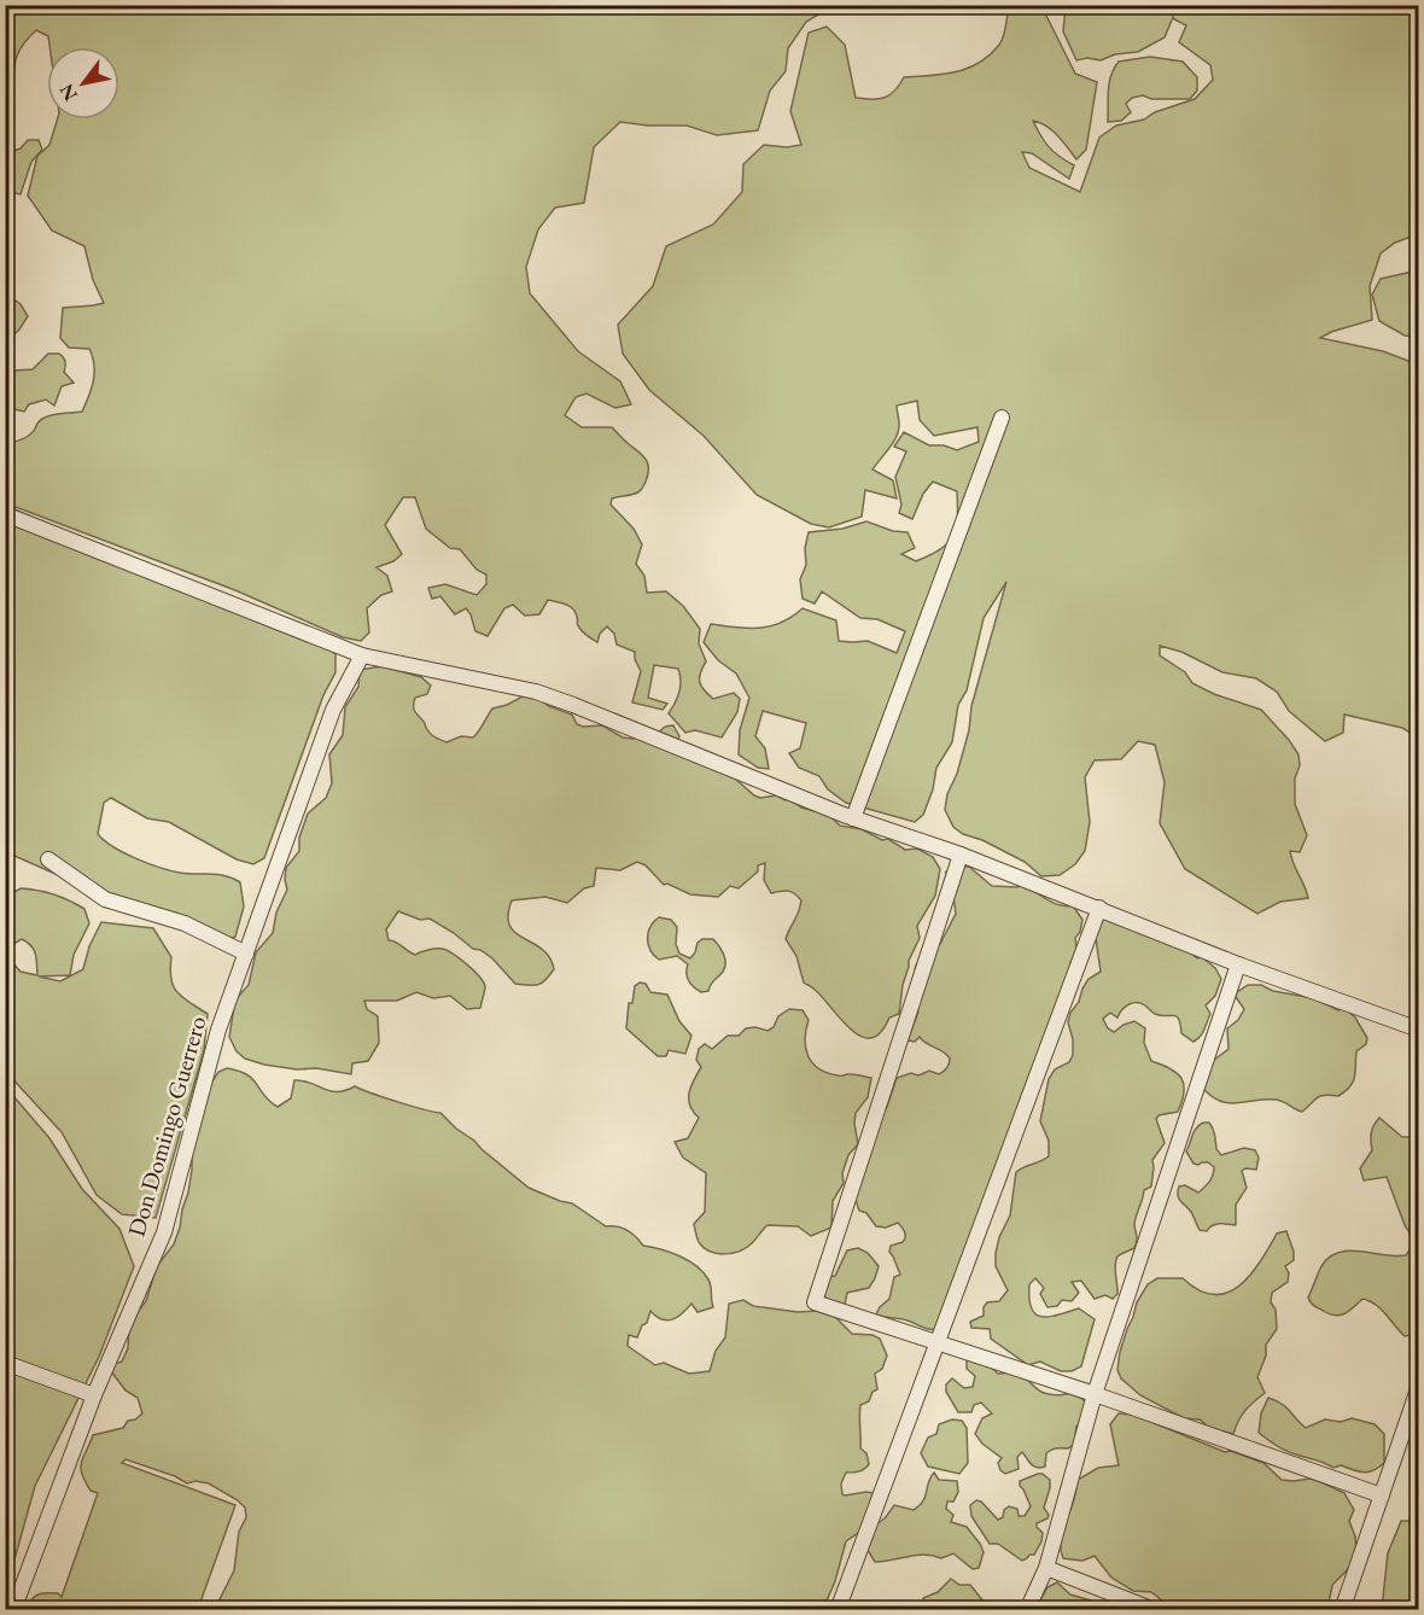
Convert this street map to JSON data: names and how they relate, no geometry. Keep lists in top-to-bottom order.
{
  "streets": {
    "street": ["Don Domingo Guerrero"]
  },
  "north": "bottom left"
}
